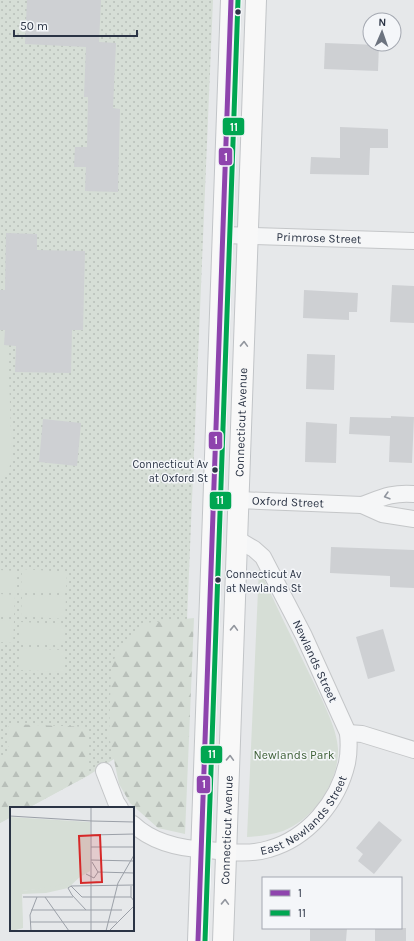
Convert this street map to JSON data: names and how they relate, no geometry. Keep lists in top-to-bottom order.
{
  "streets": {
    "main road": ["Connecticut Avenue"],
    "street": [
      "Primrose Street",
      "Oxford Street",
      "Newlands Street",
      "East Newlands Street"
    ]
  },
  "crossings": [
    ["Primrose Street", "Connecticut Avenue"],
    ["Connecticut Avenue", "Oxford Street"],
    ["Connecticut Avenue", "Newlands Street"],
    ["Connecticut Avenue", "East Newlands Street"],
    ["Newlands Street", "East Newlands Street"]
  ],
  "parks": ["Newlands Park"],
  "places": ["Connecticut Av at Oxford St", "Connecticut Av at Newlands St"],
  "lines": ["transit line 1", "transit line 11"],
  "legend": ["1", "11"],
  "scale_bar": "50 m",
  "north": "top"
}
